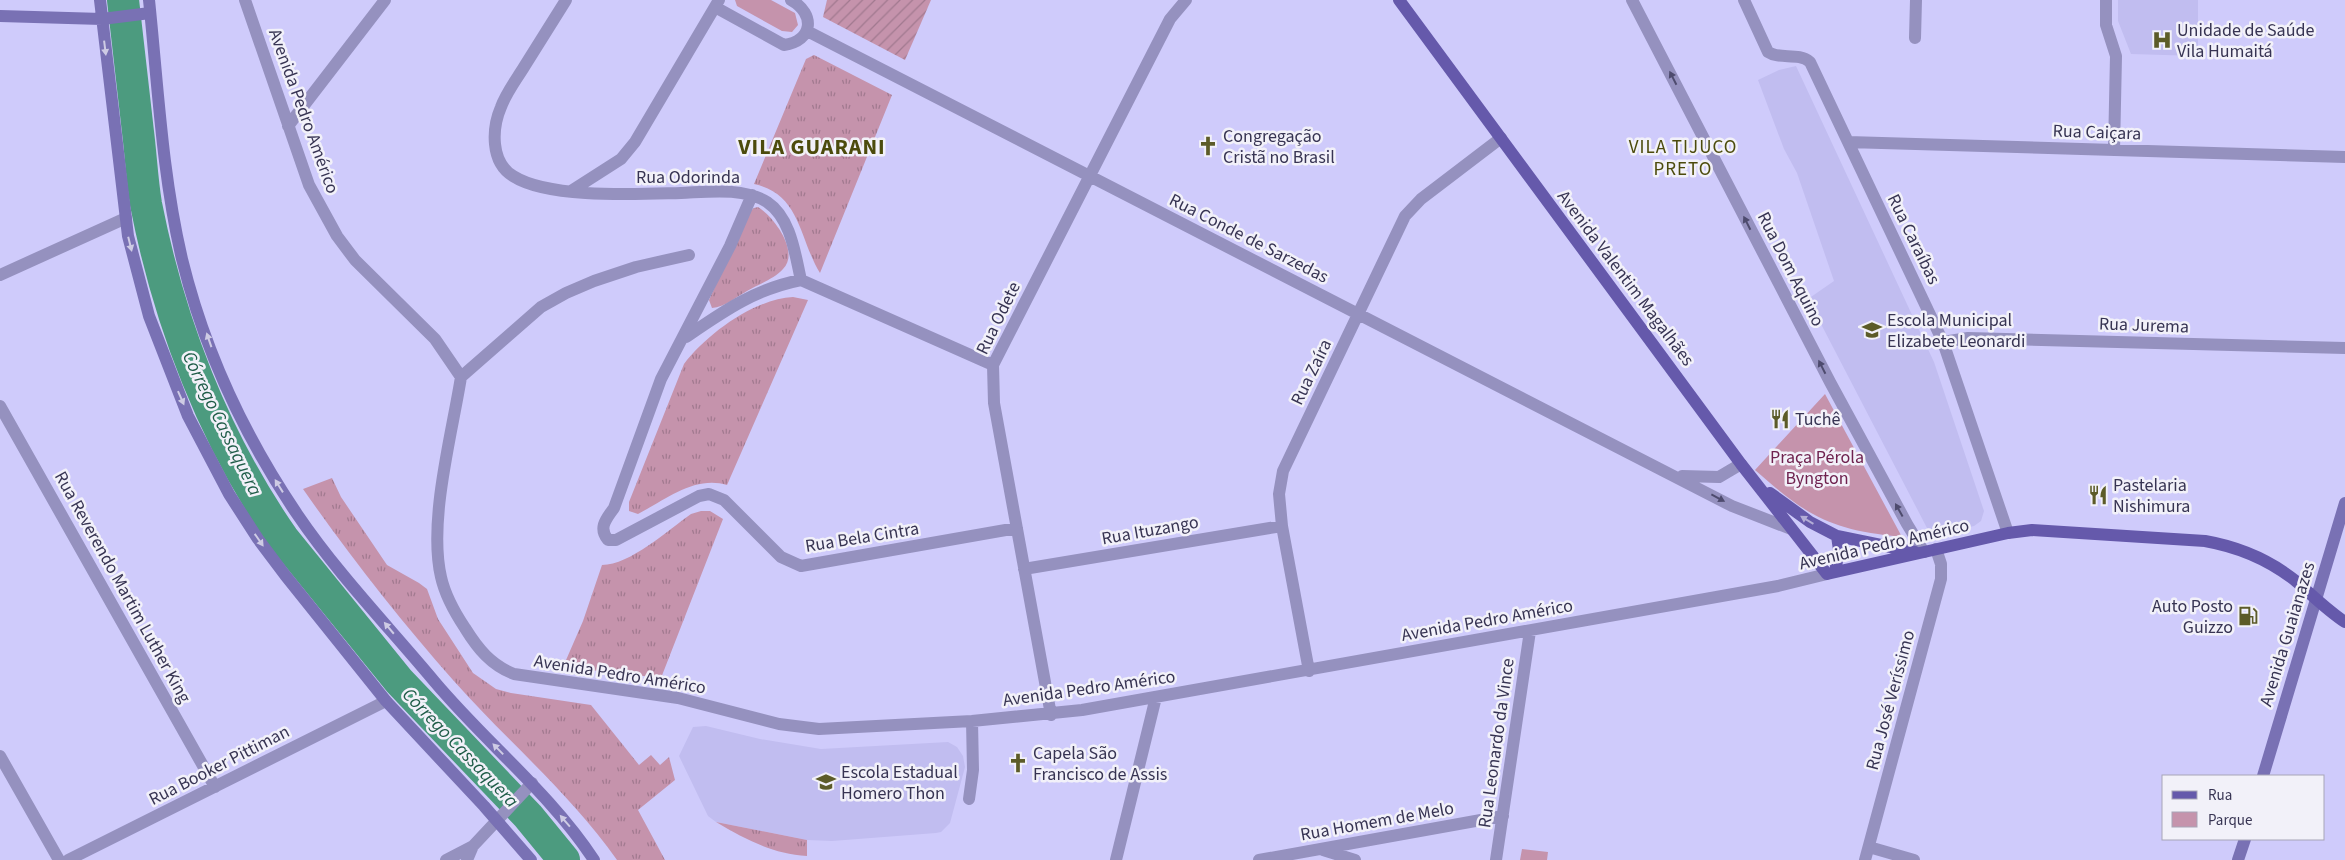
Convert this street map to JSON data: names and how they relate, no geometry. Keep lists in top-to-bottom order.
{
  "streets": {
    "main road": ["Avenida Pedro Américo", "Avenida Valentim Magalhães", "Avenida Guaianazes"],
    "street": [
      "Rua Caiçara",
      "Rua Odorinda",
      "Rua Conde de Sarzedas",
      "Rua Caraíbas",
      "Rua Dom Aquino",
      "Rua Odete",
      "Rua Jurema",
      "Rua Zaíra",
      "Rua Ituzango",
      "Rua Bela Cintra",
      "Rua Reverendo Martim Luther King",
      "Rua José Veríssimo",
      "Rua Leonardo da Vince",
      "Rua Booker Pittiman",
      "Rua Homem de Melo"
    ]
  },
  "crossings": [
    ["Avenida Pedro Américo", "Rua Caraíbas"],
    ["Avenida Pedro Américo", "Rua Dom Aquino"],
    ["Avenida Pedro Américo", "Avenida Valentim Magalhães"],
    ["Avenida Pedro Américo", "Rua Odete"],
    ["Avenida Pedro Américo", "Rua Zaíra"],
    ["Avenida Pedro Américo", "Avenida Guaianazes"],
    ["Avenida Pedro Américo", "Rua José Veríssimo"],
    ["Avenida Pedro Américo", "Rua Leonardo da Vince"],
    ["Rua Caiçara", "Rua Caraíbas"],
    ["Rua Odorinda", "Rua Bela Cintra"],
    ["Rua Conde de Sarzedas", "Avenida Valentim Magalhães"],
    ["Rua Conde de Sarzedas", "Rua Odete"],
    ["Rua Conde de Sarzedas", "Rua Zaíra"],
    ["Rua Caraíbas", "Rua Jurema"],
    ["Rua Dom Aquino", "Rua José Veríssimo"],
    ["Avenida Valentim Magalhães", "Rua Zaíra"],
    ["Rua Odete", "Rua Ituzango"],
    ["Rua Odete", "Rua Bela Cintra"],
    ["Rua Zaíra", "Rua Ituzango"],
    ["Rua Reverendo Martim Luther King", "Rua Booker Pittiman"],
    ["Rua Leonardo da Vince", "Rua Homem de Melo"]
  ],
  "one_way": ["Rua Dom Aquino"],
  "districts": ["VILA GUARANI", "VILA TIJUCO PRETO"],
  "water": ["Córrego Cassaquera"],
  "parks": ["Praça Pérola Byngton"],
  "places": {
    "hospital": ["Unidade de Saúde Vila Humaitá"],
    "church": ["Congregação Cristã no Brasil", "Capela São Francisco de Assis"],
    "school or university": ["Escola Municipal Elizabete Leonardi", "Escola Estadual Homero Thon"],
    "restaurant": ["Tuchê", "Pastelaria Nishimura"],
    "fuel station": ["Auto Posto Guizzo"]
  },
  "legend": ["Rua", "Parque"]
}
